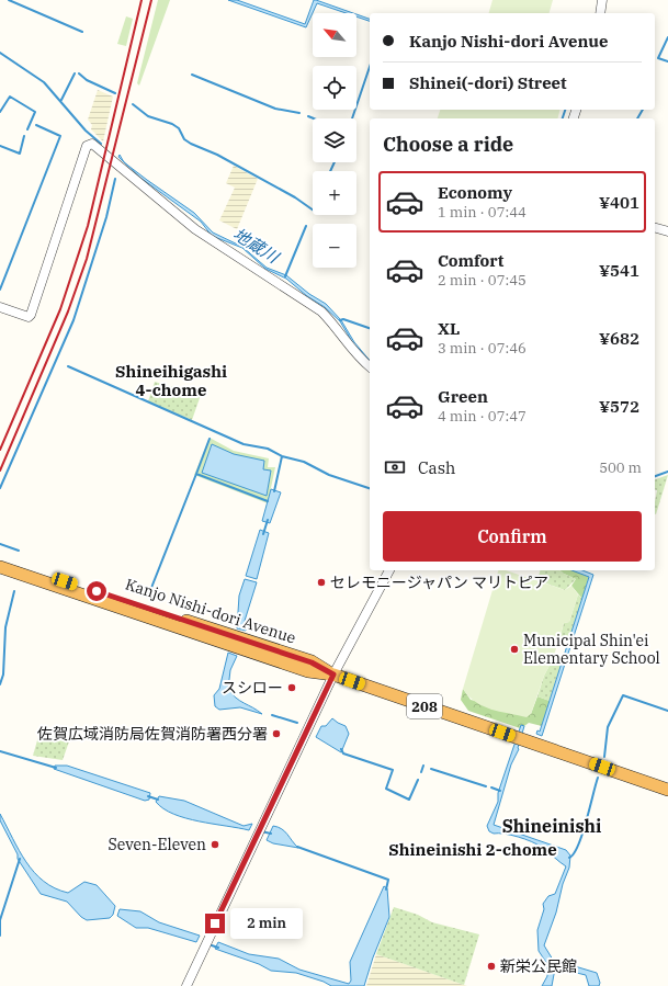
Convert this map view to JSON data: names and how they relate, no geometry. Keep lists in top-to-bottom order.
{
  "streets": {
    "highway": ["Kanjo Nishi-dori Avenue", "208"]
  },
  "districts": ["Shineihigashi 4-chome", "Shineinishi", "Shineinishi 2-chome"],
  "water": ["地蔵川"],
  "places": [
    "セレモニージャパン マリトピア",
    "Municipal Shin'ei Elementary School",
    "スシロー",
    "佐賀広域消防局佐賀消防署西分署",
    "Seven-Eleven",
    "新栄公民館"
  ],
  "north": "top left",
  "page": {
    "map_buttons": ["+", "−"],
    "banner": ["Kanjo Nishi-dori Avenue", "Shinei(-dori) Street"],
    "heading": "Choose a ride",
    "list": [
      {
        "name": "Economy",
        "note": "1 min · 07:44",
        "value": "¥401"
      },
      {
        "name": "Comfort",
        "note": "2 min · 07:45",
        "value": "¥541"
      },
      {
        "name": "XL",
        "note": "3 min · 07:46",
        "value": "¥682"
      },
      {
        "name": "Green",
        "note": "4 min · 07:47",
        "value": "¥572"
      }
    ],
    "pay": ["Cash", "500 m"],
    "buttons": "Confirm",
    "bubble": "2 min"
  }
}
